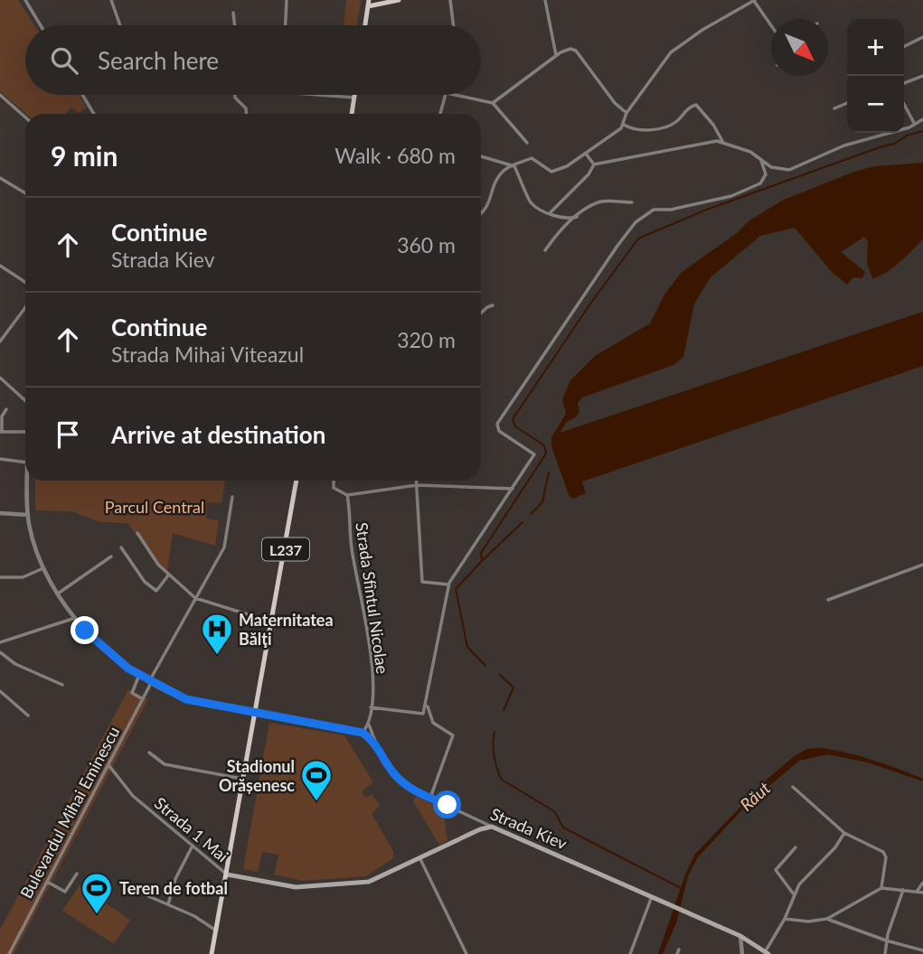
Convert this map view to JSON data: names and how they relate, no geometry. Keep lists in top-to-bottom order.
{
  "streets": {
    "main road": ["L237", "Strada Kiev", "Strada 1 Mai"],
    "street": ["Strada Sfîntul Nicolae", "Bulevardul Mihai Eminescu"]
  },
  "crossings": [
    ["L237", "Strada Kiev"],
    ["Bulevardul Mihai Eminescu", "Strada 1 Mai"],
    ["Strada Kiev", "Strada 1 Mai"]
  ],
  "water": ["Răut"],
  "parks": ["Parcul Central"],
  "places": {
    "hospital": ["Maternitatea Bălţi"],
    "sports": ["Stadionul Orășenesc", "Teren de fotbal"]
  },
  "north": "bottom right",
  "page": {
    "map_buttons": ["+", "−"],
    "search": "Search here",
    "heading": ["9 min", "Walk · 680 m"],
    "list": [
      ["Continue", "Strada Kiev", "360 m"],
      ["Continue", "Strada Mihai Viteazul", "320 m"],
      "Arrive at destination"
    ]
  }
}
